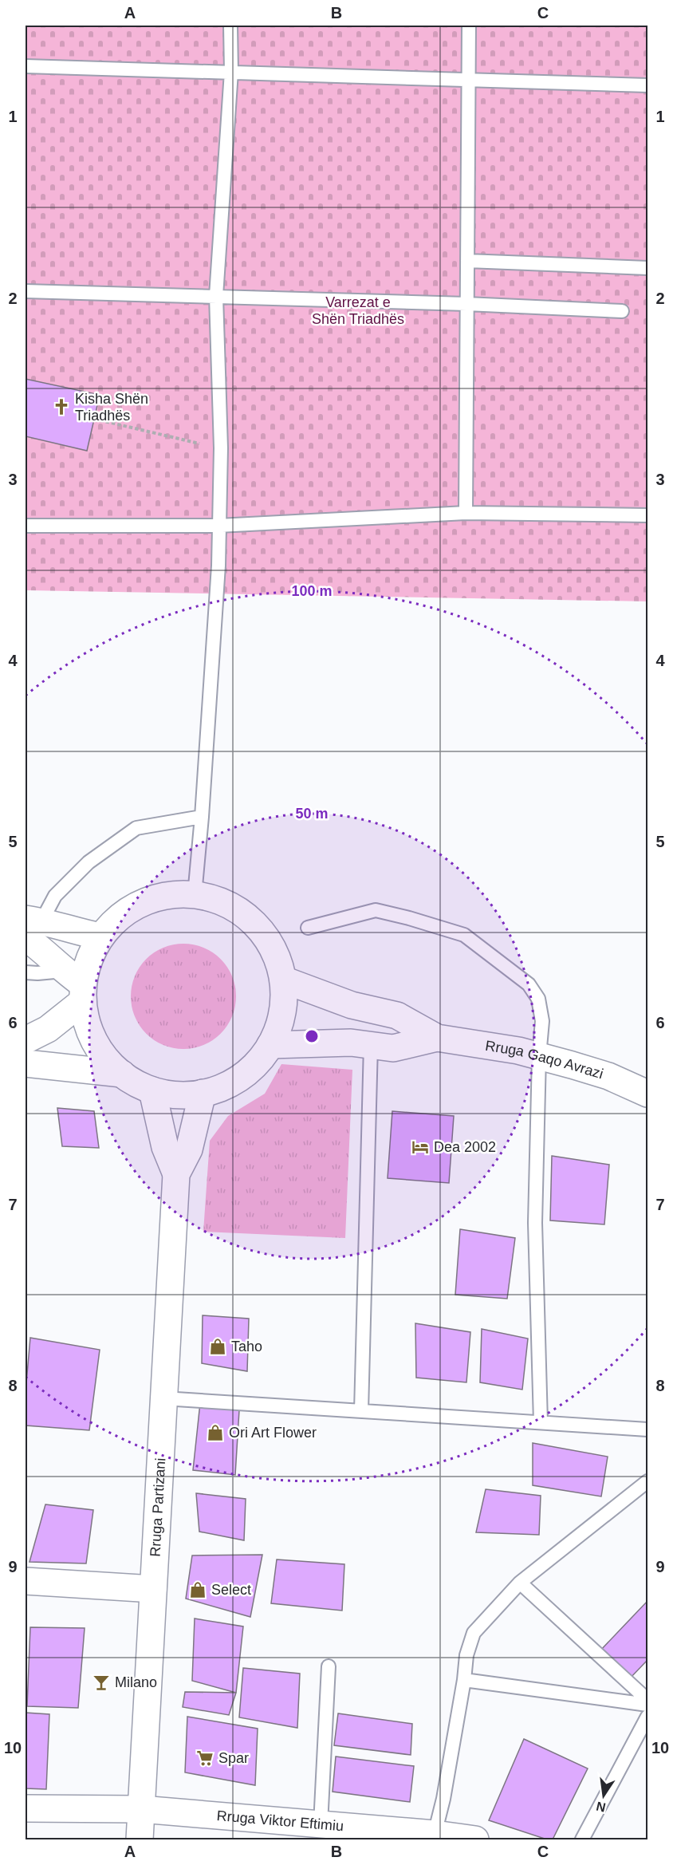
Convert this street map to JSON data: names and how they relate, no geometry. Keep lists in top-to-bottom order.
{
  "streets": {
    "street": ["Rruga Gaqo Avrazi", "Rruga Partizani", "Rruga Viktor Eftimiu"]
  },
  "crossings": [
    ["Rruga Partizani", "Rruga Viktor Eftimiu"]
  ],
  "parks": ["Varrezat e Shën Triadhës"],
  "places": {
    "church": ["Kisha Shën Triadhës"],
    "hotel": ["Dea 2002"],
    "shop": ["Taho", "Ori Art Flower", "Select"],
    "bar": ["Milano"],
    "supermarket": ["Spar"]
  },
  "north": "bottom",
  "grid": {
    "columns": ["A", "B", "C"],
    "rows": [
      "1",
      "2",
      "3",
      "4",
      "5",
      "6",
      "7",
      "8",
      "9",
      "10"
    ]
  },
  "rings": ["100 m", "50 m"]
}
